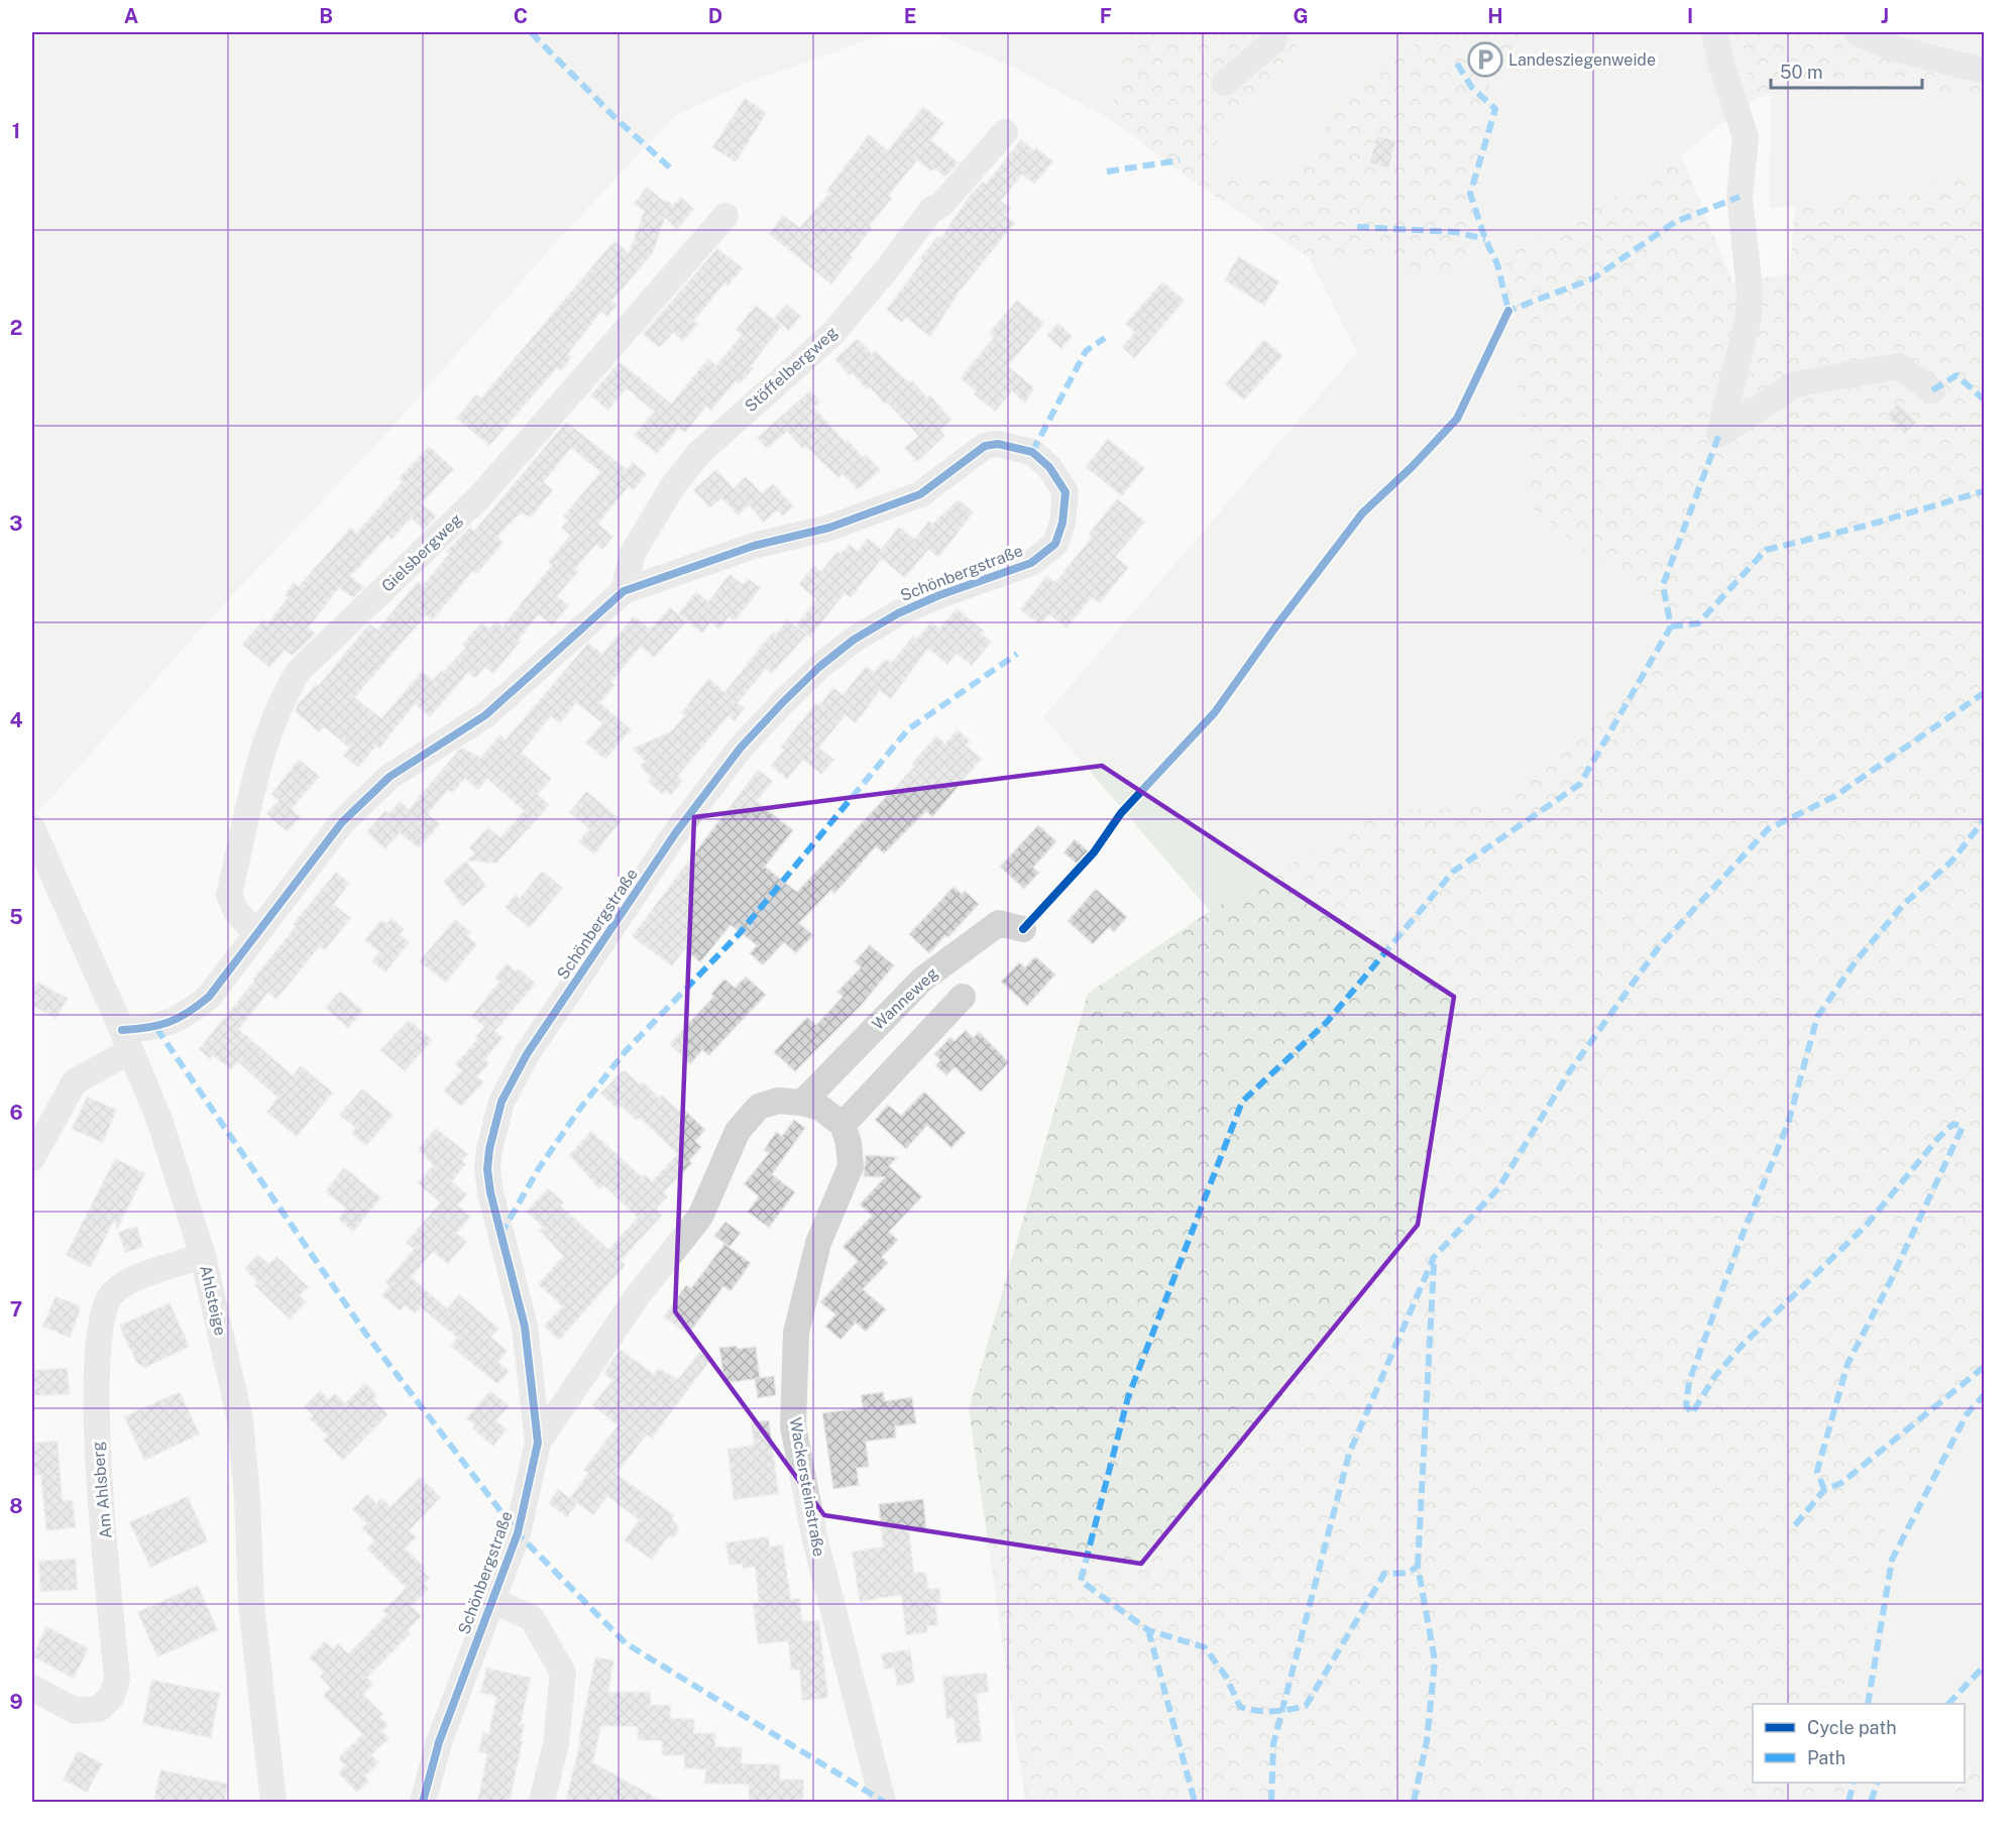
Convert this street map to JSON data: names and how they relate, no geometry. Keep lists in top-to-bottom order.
{
  "streets": {
    "street": [
      "Stöffelbergweg",
      "Gielsbergweg",
      "Schönbergstraße",
      "Wanneweg",
      "Ahlsteige",
      "Wackersteinstraße",
      "Am Ahlsberg"
    ]
  },
  "crossings": [
    ["Stöffelbergweg", "Schönbergstraße"],
    ["Gielsbergweg", "Schönbergstraße"],
    ["Schönbergstraße", "Ahlsteige"],
    ["Ahlsteige", "Am Ahlsberg"]
  ],
  "places": {
    "parking": ["Landesziegenweide"]
  },
  "legend": ["Cycle path", "Path"],
  "scale_bar": "50 m",
  "grid": {
    "columns": [
      "A",
      "B",
      "C",
      "D",
      "E",
      "F",
      "G",
      "H",
      "I",
      "J"
    ],
    "rows": [
      "1",
      "2",
      "3",
      "4",
      "5",
      "6",
      "7",
      "8",
      "9"
    ]
  }
}
